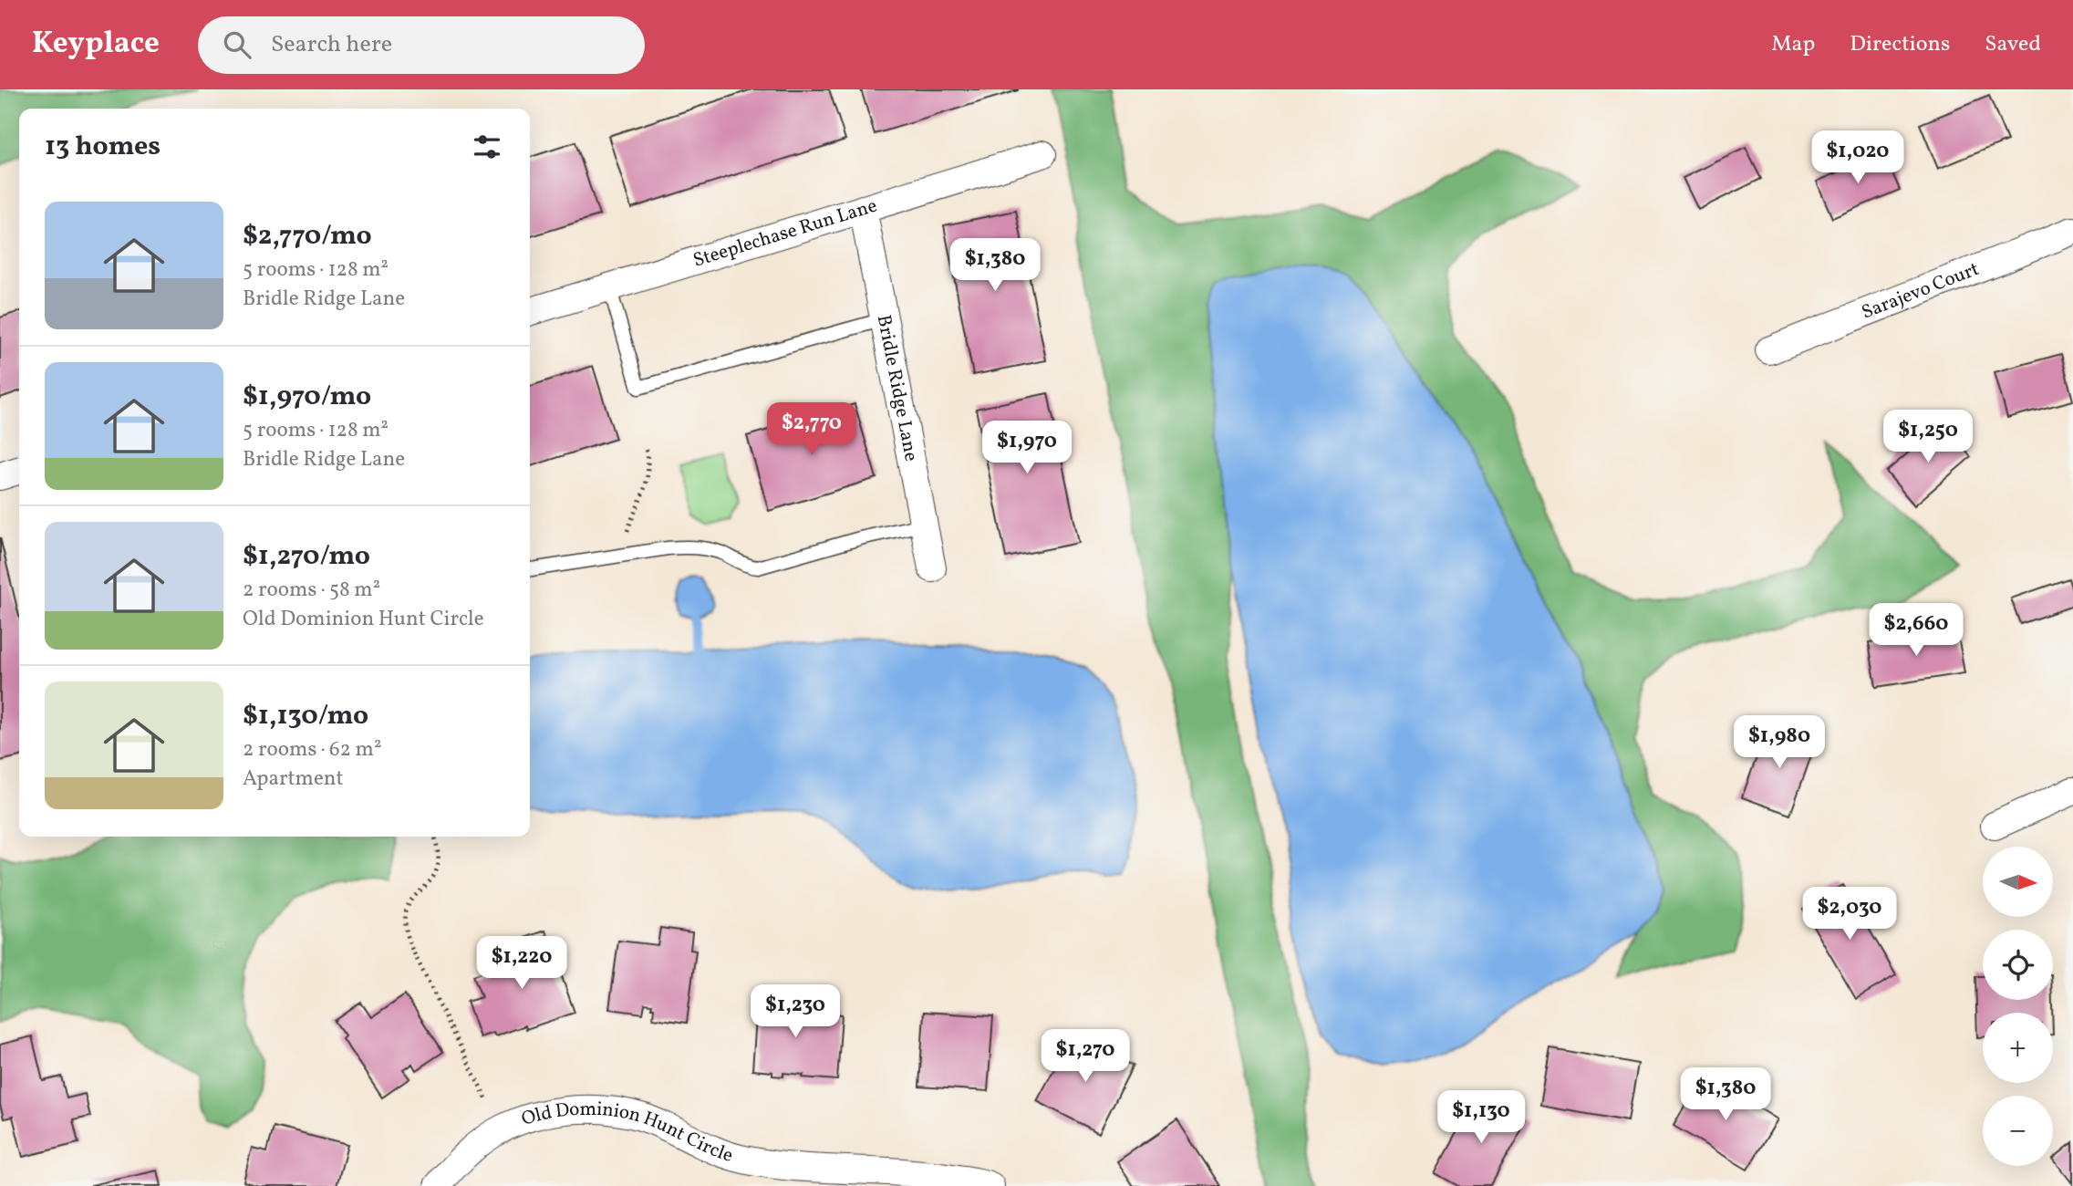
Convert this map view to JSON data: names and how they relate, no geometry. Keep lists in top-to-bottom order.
{
  "streets": {
    "street": [
      "Steeplechase Run Lane",
      "Sarajevo Court",
      "Bridle Ridge Lane",
      "Old Dominion Hunt Circle"
    ]
  },
  "crossings": [
    ["Steeplechase Run Lane", "Bridle Ridge Lane"]
  ],
  "north": "right",
  "page": {
    "header": "Keyplace",
    "search": "Search here",
    "nav": ["Map", "Directions", "Saved"],
    "heading": "13 homes",
    "price": [
      "$1,020",
      "$1,380",
      "$2,770",
      "$1,250",
      "$1,970",
      "$2,660",
      "$1,980",
      "$2,030",
      "$1,220",
      "$1,230",
      "$1,270",
      "$1,380",
      "$1,130"
    ],
    "list": [
      {
        "name": "$2,770/mo",
        "note": "5 rooms · 128 m² · Bridle Ridge Lane"
      },
      {
        "name": "$1,970/mo",
        "note": "5 rooms · 128 m² · Bridle Ridge Lane"
      },
      {
        "name": "$1,270/mo",
        "note": "2 rooms · 58 m² · Old Dominion Hunt Circle"
      },
      {
        "name": "$1,130/mo",
        "note": "2 rooms · 62 m² · Apartment"
      }
    ],
    "map_buttons": ["+", "−"]
  }
}
